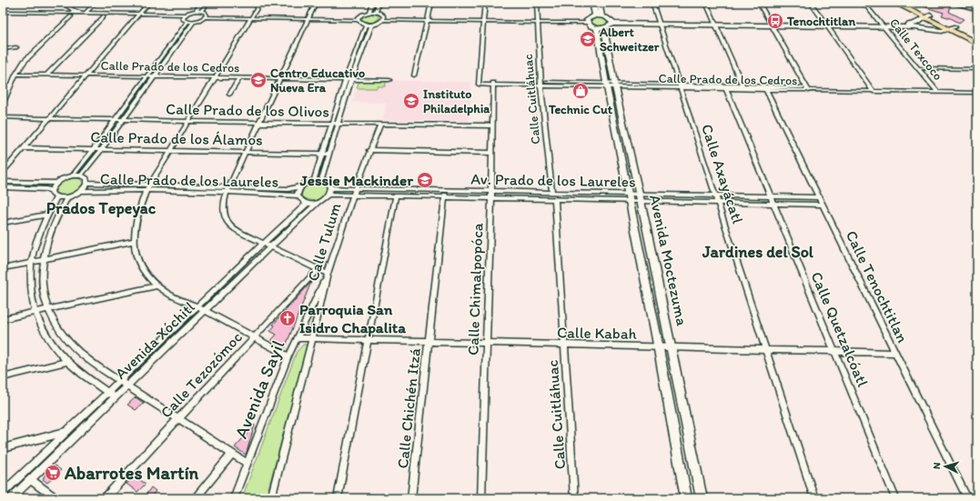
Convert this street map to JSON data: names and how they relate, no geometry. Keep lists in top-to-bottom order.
{
  "streets": {
    "street": [
      "Calle Texcoco",
      "Calle Prado de los Cedros",
      "Calle Cuitláhuac",
      "Calle Prado de los Olivos",
      "Calle Prado de los Álamos",
      "Calle Axayácatl",
      "Calle Prado de los Laureles",
      "Av. Prado de los Laureles",
      "Calle Tulum",
      "Avenida Moctezuma",
      "Calle Tenochtitlan",
      "Calle Chimalpopóca",
      "Calle Quetzalcóatl",
      "Calle Kabah",
      "Avenida Xóchitl",
      "Calle Tezozómoc",
      "Avenida Sayil",
      "Calle Chichén Itzá"
    ]
  },
  "crossings": [
    ["Calle Texcoco", "Calle Prado de los Cedros"],
    ["Calle Prado de los Cedros", "Calle Cuitláhuac"],
    ["Calle Prado de los Cedros", "Calle Axayácatl"],
    ["Calle Prado de los Cedros", "Avenida Moctezuma"],
    ["Calle Prado de los Cedros", "Calle Tenochtitlan"],
    ["Calle Prado de los Cedros", "Calle Chimalpopóca"],
    ["Calle Prado de los Cedros", "Calle Quetzalcóatl"],
    ["Calle Cuitláhuac", "Av. Prado de los Laureles"],
    ["Calle Cuitláhuac", "Calle Kabah"],
    ["Calle Prado de los Olivos", "Calle Tulum"],
    ["Calle Prado de los Olivos", "Calle Chimalpopóca"],
    ["Calle Axayácatl", "Av. Prado de los Laureles"],
    ["Calle Axayácatl", "Calle Kabah"],
    ["Calle Prado de los Laureles", "Av. Prado de los Laureles"],
    ["Calle Prado de los Laureles", "Avenida Xóchitl"],
    ["Av. Prado de los Laureles", "Calle Tulum"],
    ["Av. Prado de los Laureles", "Avenida Moctezuma"],
    ["Av. Prado de los Laureles", "Calle Tenochtitlan"],
    ["Av. Prado de los Laureles", "Calle Chimalpopóca"],
    ["Av. Prado de los Laureles", "Calle Quetzalcóatl"],
    ["Av. Prado de los Laureles", "Avenida Xóchitl"],
    ["Av. Prado de los Laureles", "Calle Chichén Itzá"],
    ["Calle Tulum", "Calle Kabah"],
    ["Calle Tulum", "Avenida Sayil"],
    ["Avenida Moctezuma", "Calle Kabah"],
    ["Calle Tenochtitlan", "Calle Kabah"],
    ["Calle Chimalpopóca", "Calle Kabah"],
    ["Calle Quetzalcóatl", "Calle Kabah"],
    ["Calle Kabah", "Avenida Sayil"],
    ["Calle Kabah", "Calle Chichén Itzá"]
  ],
  "districts": ["Prados Tepeyac", "Jardines del Sol"],
  "places": {
    "bus stop": ["Tenochtitlan"],
    "school or university": [
      "Albert Schweitzer",
      "Centro Educativo Nueva Era",
      "Instituto Philadelphia",
      "Jessie Mackinder"
    ],
    "shop": ["Technic Cut"],
    "church": ["Parroquia San Isidro Chapalita"],
    "supermarket": ["Abarrotes Martín"]
  },
  "north": "left"
}
